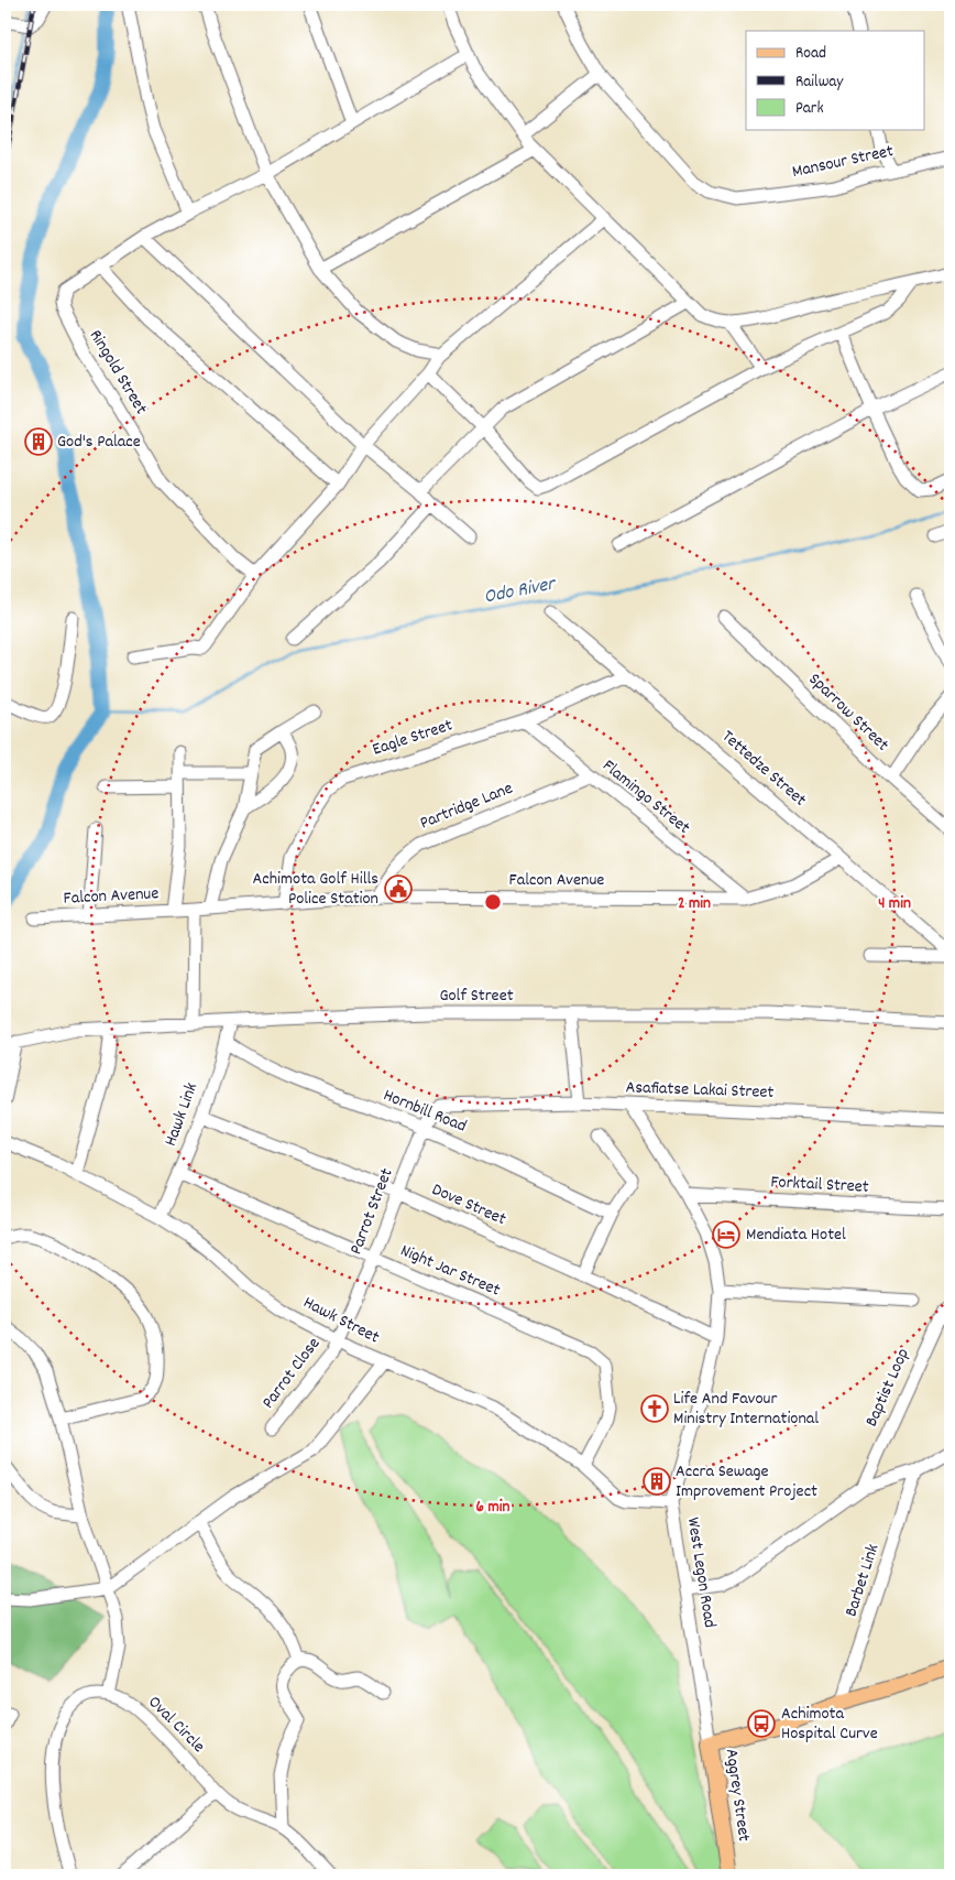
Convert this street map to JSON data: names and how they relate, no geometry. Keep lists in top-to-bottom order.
{
  "streets": {
    "main road": ["Aggrey Street"],
    "street": [
      "Mansour Street",
      "Ringold Street",
      "Sparrow Street",
      "Eagle Street",
      "Tettedze Street",
      "Flamingo Street",
      "Partridge Lane",
      "Falcon Avenue",
      "Golf Street",
      "Asafiatse Lakai Street",
      "Hornbill Road",
      "Hawk Link",
      "Forktail Street",
      "Dove Street",
      "Parrot Street",
      "Night Jar Street",
      "Hawk Street",
      "Parrot Close",
      "Baptist Loop",
      "West Legon Road",
      "Barbet Link",
      "Oval Circle"
    ]
  },
  "crossings": [
    ["Eagle Street", "Tettedze Street"],
    ["Eagle Street", "Flamingo Street"],
    ["Eagle Street", "Falcon Avenue"],
    ["Tettedze Street", "Falcon Avenue"],
    ["Flamingo Street", "Partridge Lane"],
    ["Flamingo Street", "Falcon Avenue"],
    ["Partridge Lane", "Falcon Avenue"],
    ["Golf Street", "Hawk Link"],
    ["Asafiatse Lakai Street", "Parrot Street"],
    ["Asafiatse Lakai Street", "West Legon Road"],
    ["Hornbill Road", "Hawk Link"],
    ["Hornbill Road", "Parrot Street"],
    ["Hawk Link", "Dove Street"],
    ["Hawk Link", "Night Jar Street"],
    ["Hawk Link", "Hawk Street"],
    ["Forktail Street", "West Legon Road"],
    ["Dove Street", "Parrot Street"],
    ["Dove Street", "West Legon Road"],
    ["Parrot Street", "Night Jar Street"],
    ["Parrot Street", "Hawk Street"],
    ["Parrot Street", "Parrot Close"],
    ["Night Jar Street", "Hawk Street"],
    ["Hawk Street", "Parrot Close"],
    ["Hawk Street", "West Legon Road"],
    ["West Legon Road", "Aggrey Street"],
    ["Barbet Link", "Aggrey Street"]
  ],
  "water": ["Odo River"],
  "places": {
    "building": ["God's Palace", "Accra Sewage Improvement Project"],
    "public building": ["Achimota Golf Hills Police Station"],
    "hotel": ["Mendiata Hotel"],
    "church": ["Life And Favour Ministry International"],
    "bus stop": ["Achimota Hospital Curve"]
  },
  "legend": ["Road", "Railway", "Park"],
  "rings": ["2 min", "4 min", "6 min"]
}
